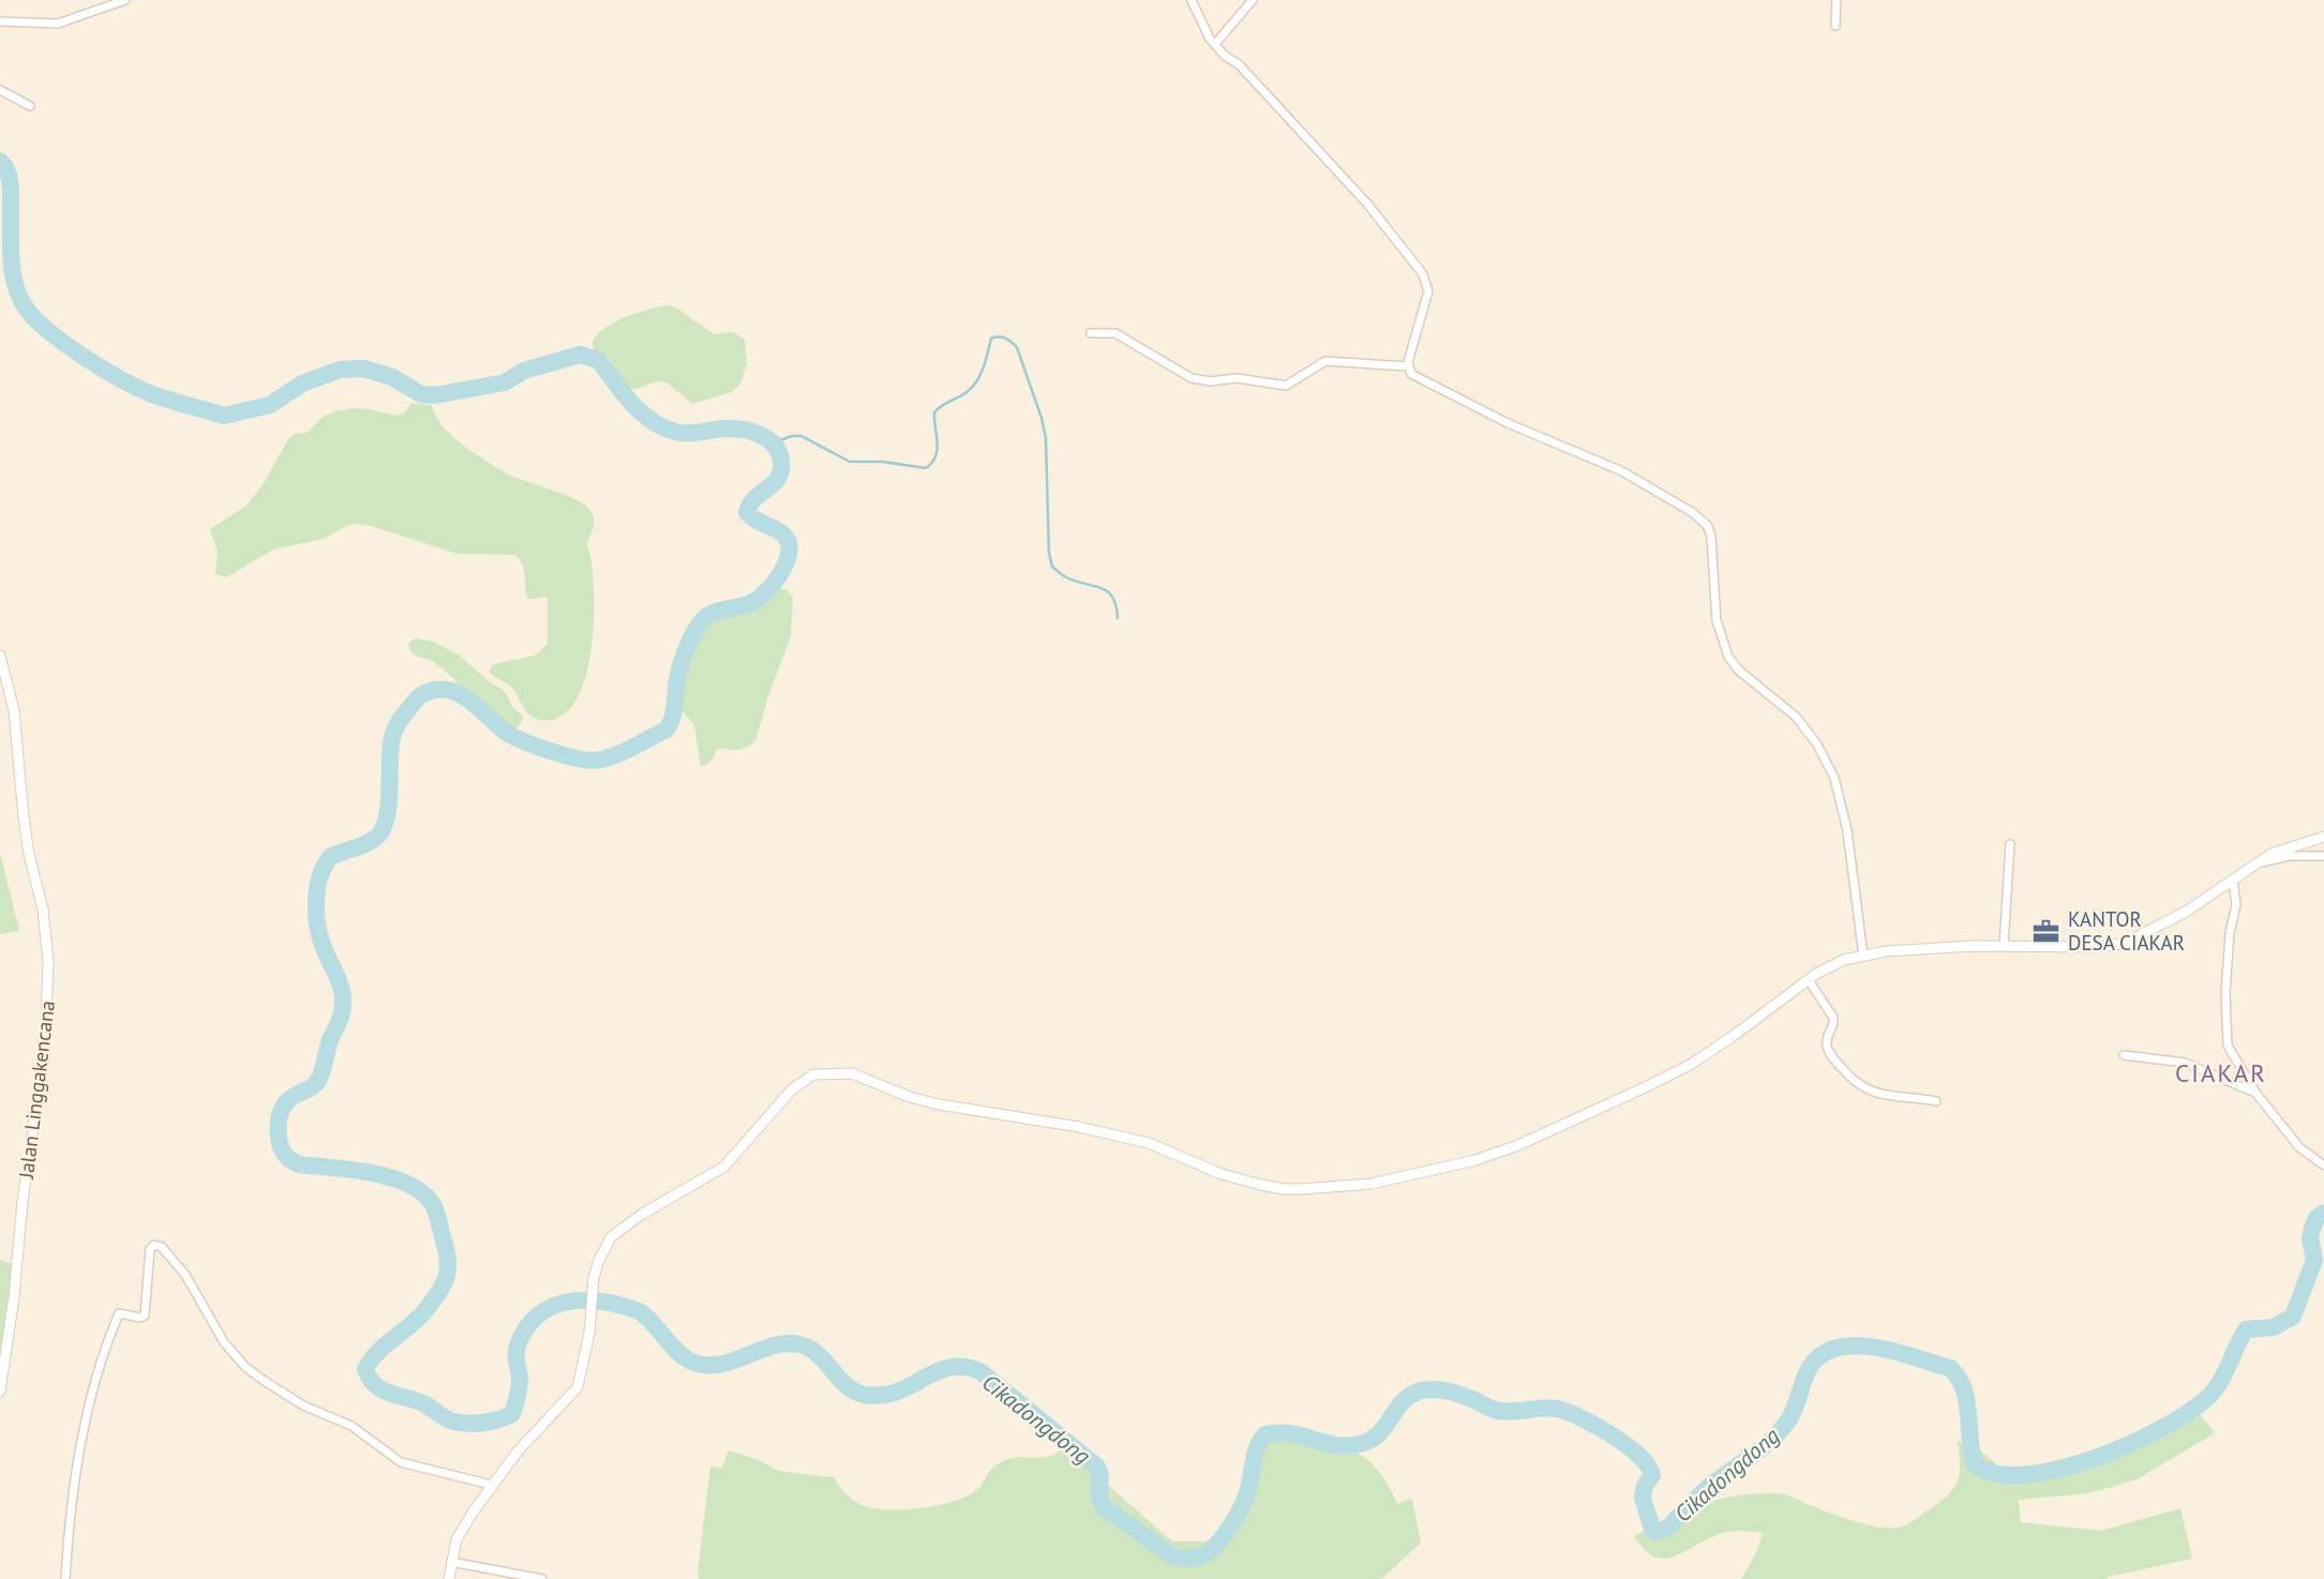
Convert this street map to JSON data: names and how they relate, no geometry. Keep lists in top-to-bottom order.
{
  "streets": {
    "street": ["Jalan Linggakencana"]
  },
  "districts": ["CIAKAR"],
  "water": ["Cikadongdong"],
  "places": {
    "office": ["KANTOR DESA CIAKAR"]
  }
}
